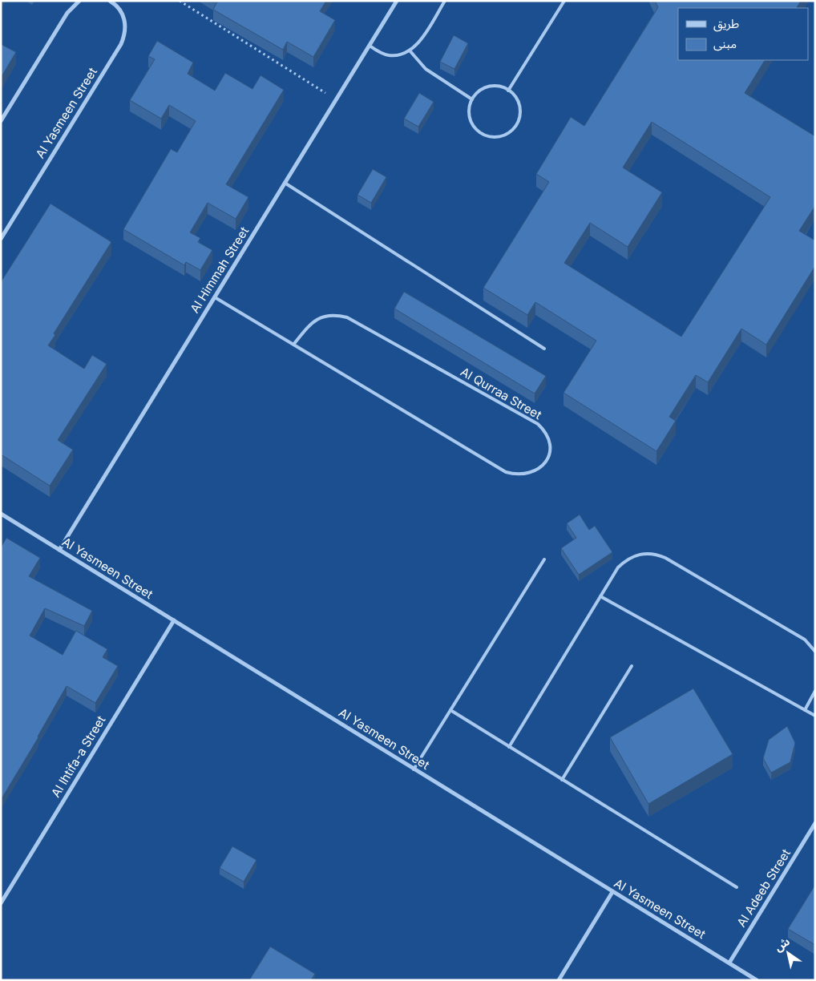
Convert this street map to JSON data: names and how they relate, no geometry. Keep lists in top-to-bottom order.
{
  "streets": {
    "street": [
      "Al Yasmeen Street",
      "Al Himmah Street",
      "Al Ihtifa-a Street",
      "Al Adeeb Street"
    ],
    "lane": ["Al Qurraa Street"]
  },
  "crossings": [
    ["Al Yasmeen Street", "Al Himmah Street"],
    ["Al Yasmeen Street", "Al Ihtifa-a Street"],
    ["Al Yasmeen Street", "Al Adeeb Street"],
    ["Al Himmah Street", "Al Qurraa Street"]
  ],
  "legend": ["طريق", "مبنى"],
  "north": "top left"
}
